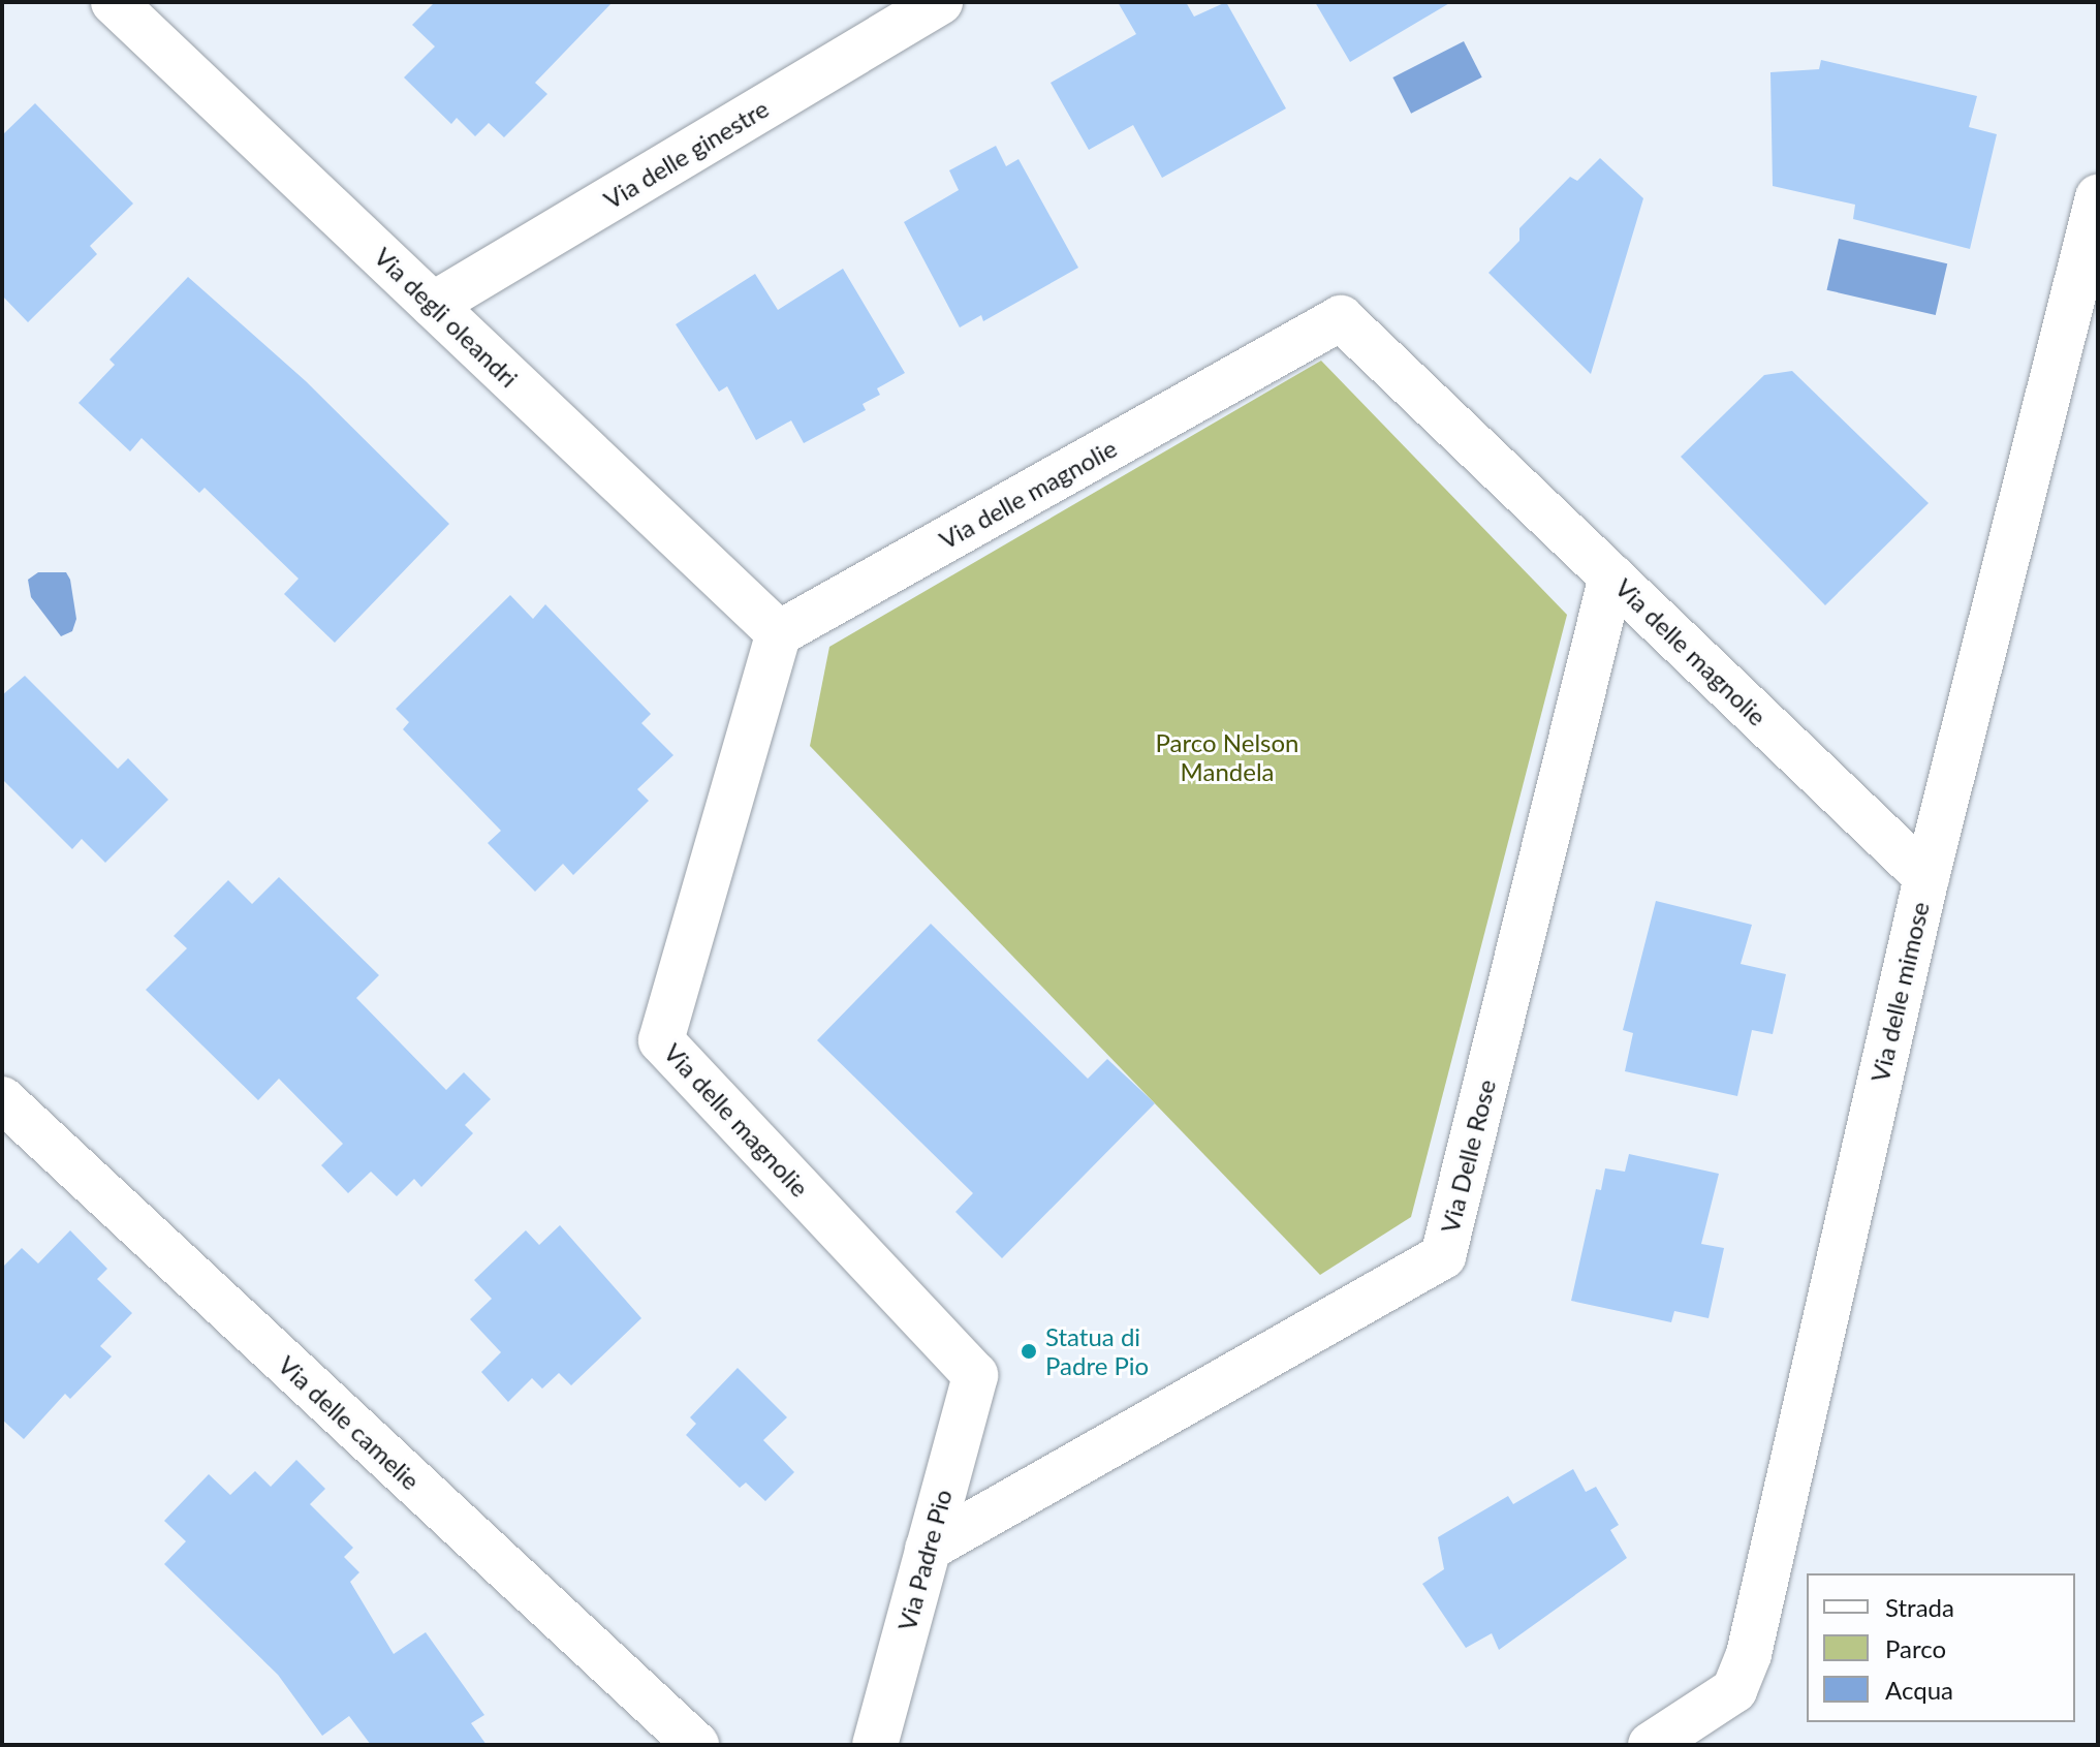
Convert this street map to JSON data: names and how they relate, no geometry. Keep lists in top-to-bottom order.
{
  "streets": {
    "street": [
      "Via delle ginestre",
      "Via degli oleandri",
      "Via delle magnolie",
      "Via delle mimose",
      "Via Delle Rose",
      "Via delle camelie",
      "Via Padre Pio"
    ]
  },
  "crossings": [
    ["Via delle ginestre", "Via degli oleandri"],
    ["Via degli oleandri", "Via delle magnolie"],
    ["Via delle magnolie", "Via delle mimose"],
    ["Via delle magnolie", "Via Delle Rose"],
    ["Via delle magnolie", "Via Padre Pio"],
    ["Via Delle Rose", "Via Padre Pio"]
  ],
  "parks": ["Parco Nelson Mandela"],
  "places": ["Statua di Padre Pio"],
  "legend": ["Strada", "Parco", "Acqua"]
}
